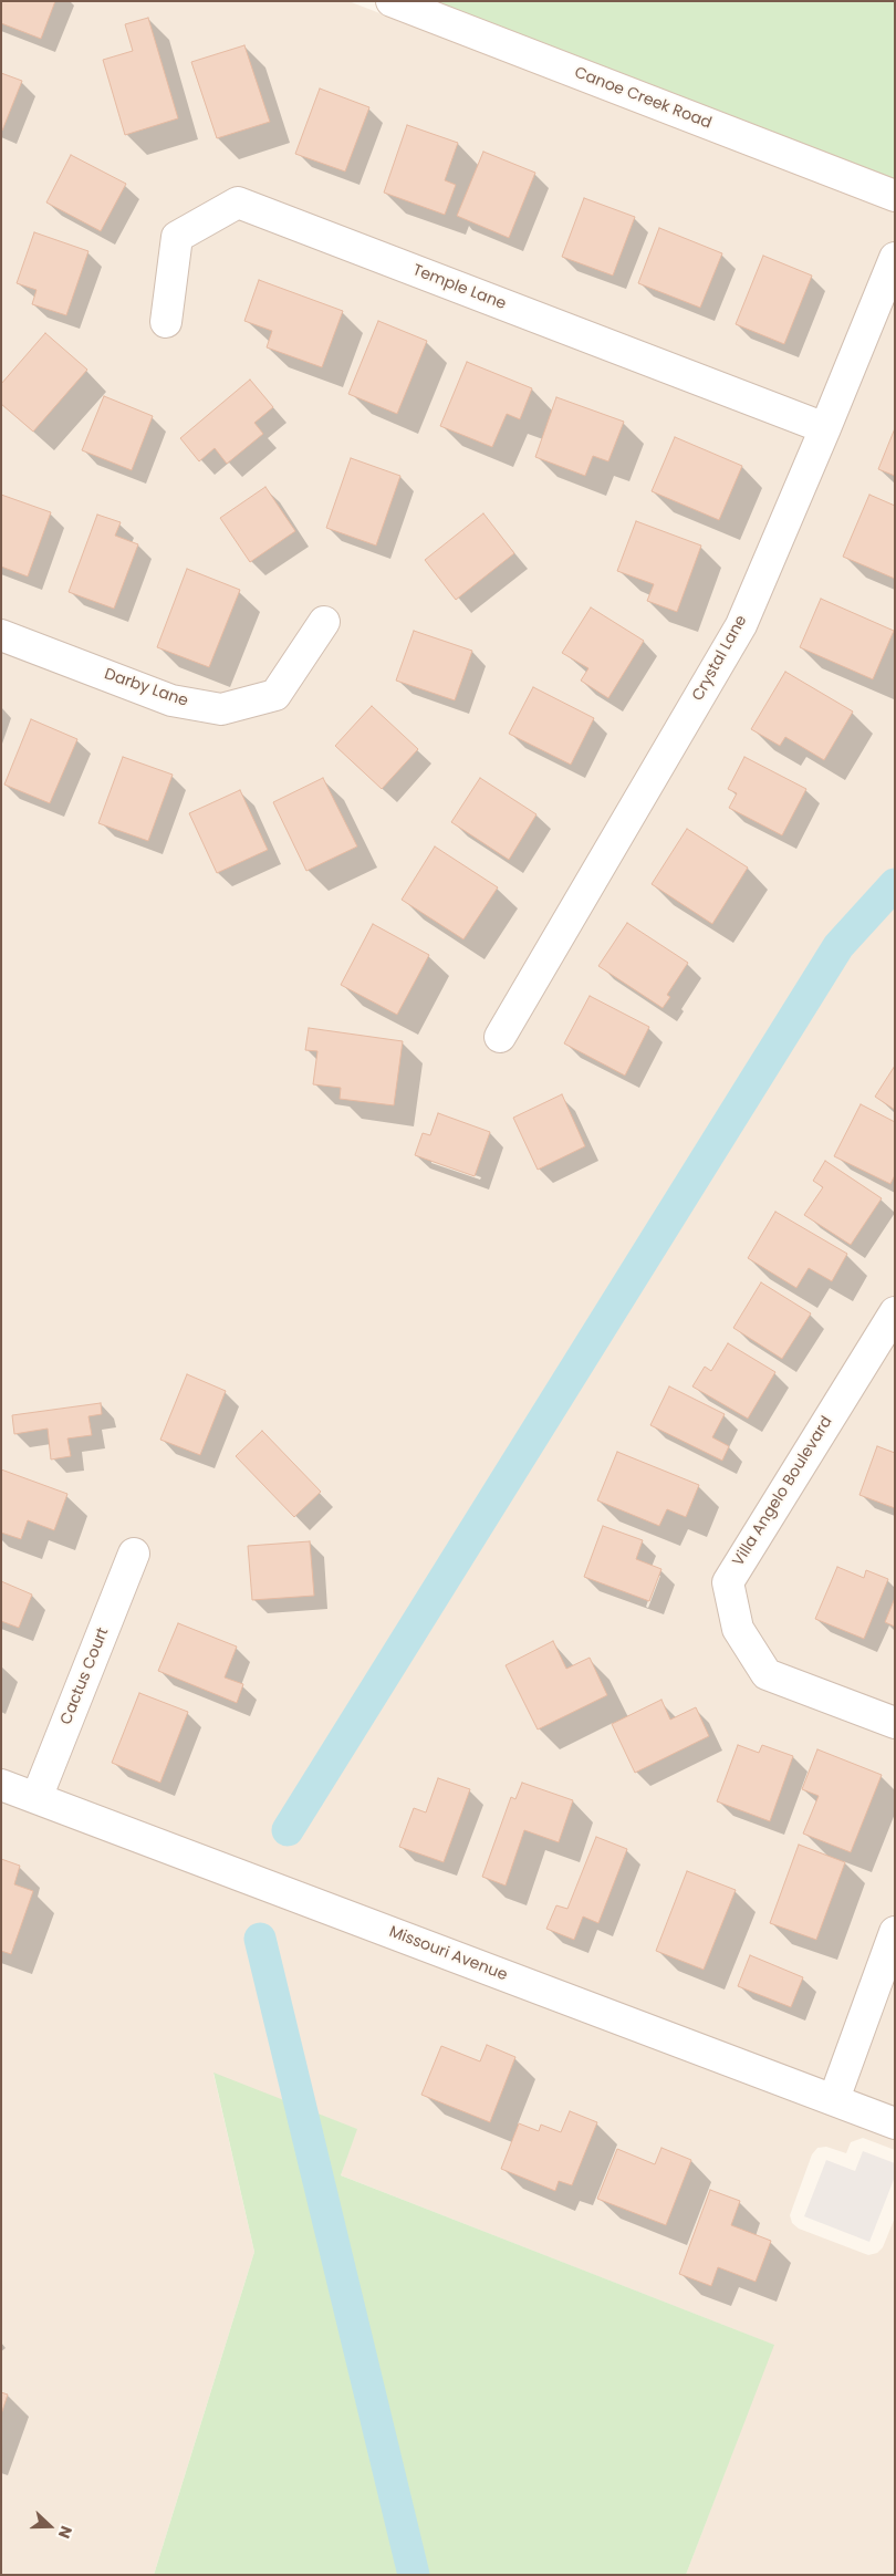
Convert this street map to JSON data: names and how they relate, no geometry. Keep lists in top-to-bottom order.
{
  "streets": {
    "street": [
      "Canoe Creek Road",
      "Temple Lane",
      "Crystal Lane",
      "Darby Lane",
      "Villa Angelo Boulevard",
      "Cactus Court",
      "Missouri Avenue"
    ]
  },
  "crossings": [
    ["Temple Lane", "Crystal Lane"],
    ["Cactus Court", "Missouri Avenue"]
  ],
  "north": "right"
}
